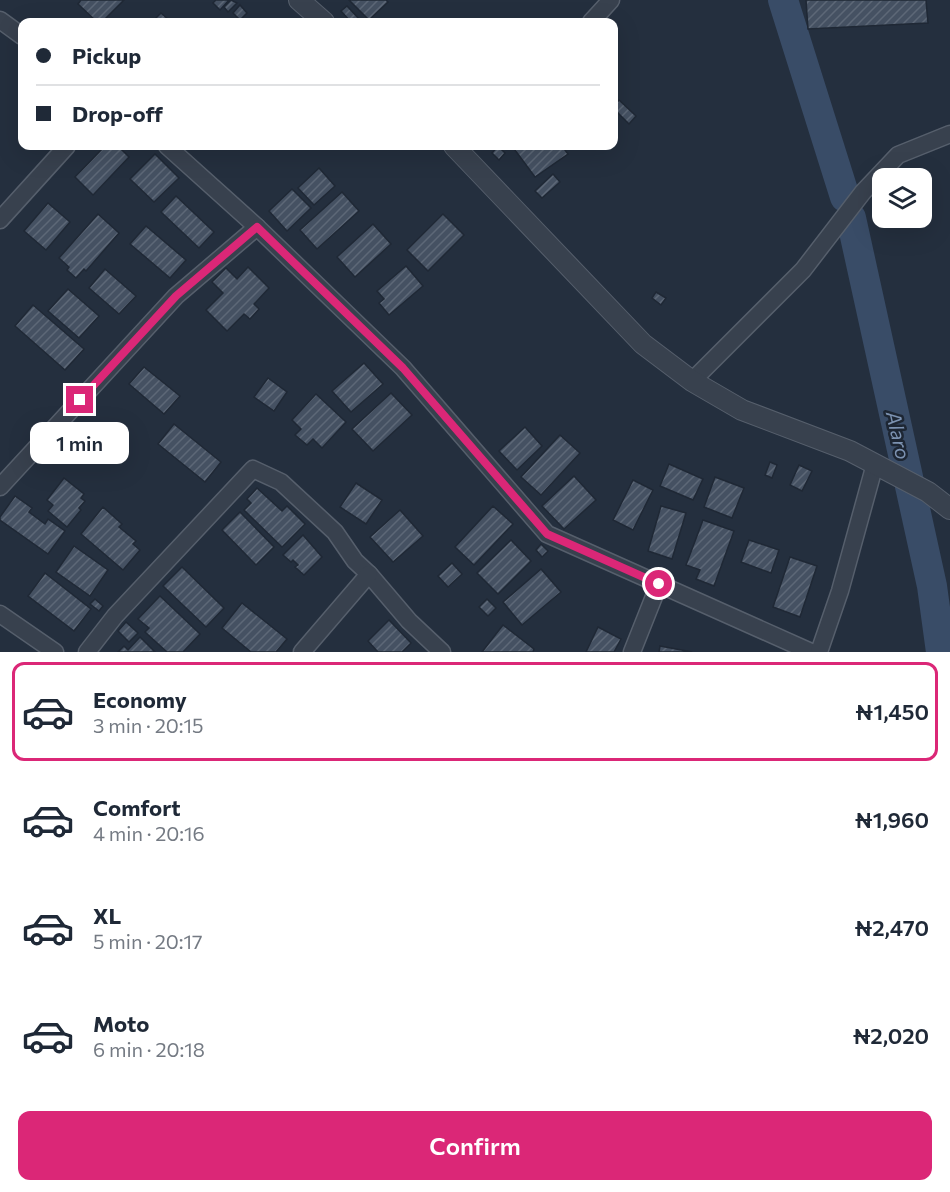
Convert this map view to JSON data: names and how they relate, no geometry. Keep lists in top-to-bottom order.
{
  "water": ["Alaro"],
  "page": {
    "banner": ["Pickup", "Drop-off"],
    "bubble": "1 min",
    "list": [
      {
        "name": "Economy",
        "note": "3 min · 20:15",
        "value": "₦1,450"
      },
      {
        "name": "Comfort",
        "note": "4 min · 20:16",
        "value": "₦1,960"
      },
      {
        "name": "XL",
        "note": "5 min · 20:17",
        "value": "₦2,470"
      },
      {
        "name": "Moto",
        "note": "6 min · 20:18",
        "value": "₦2,020"
      }
    ],
    "buttons": "Confirm"
  }
}
